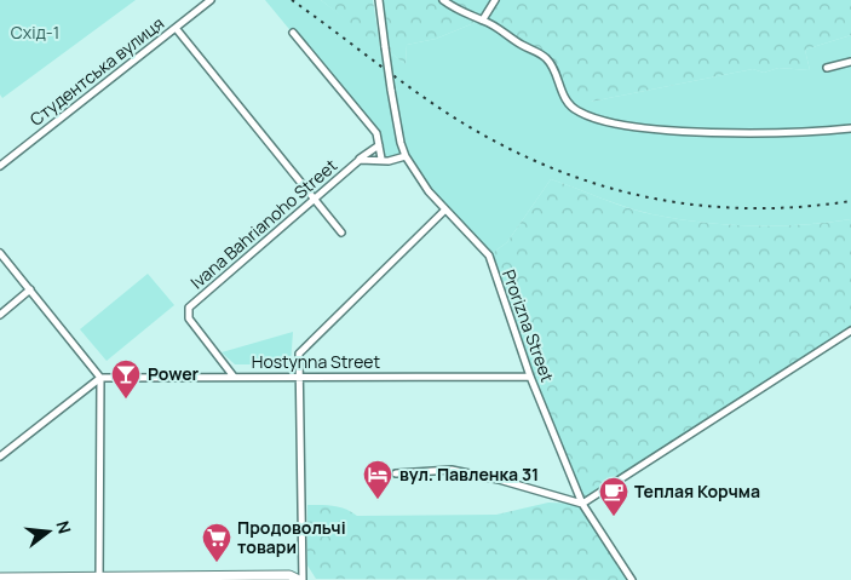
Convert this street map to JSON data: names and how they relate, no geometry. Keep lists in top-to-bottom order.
{
  "streets": {
    "street": [
      "Студентська вулиця",
      "Ivana Bahrianoho Street",
      "Prorizna Street",
      "Hostynna Street"
    ]
  },
  "crossings": [
    ["Ivana Bahrianoho Street", "Prorizna Street"],
    ["Ivana Bahrianoho Street", "Hostynna Street"],
    ["Prorizna Street", "Hostynna Street"]
  ],
  "parks": ["Схід-1"],
  "places": {
    "bar": ["Power"],
    "hotel": ["вул. Павленка 31"],
    "cafe": ["Теплая Корчма"],
    "supermarket": ["Продовольчі товари"]
  },
  "north": "right"
}
